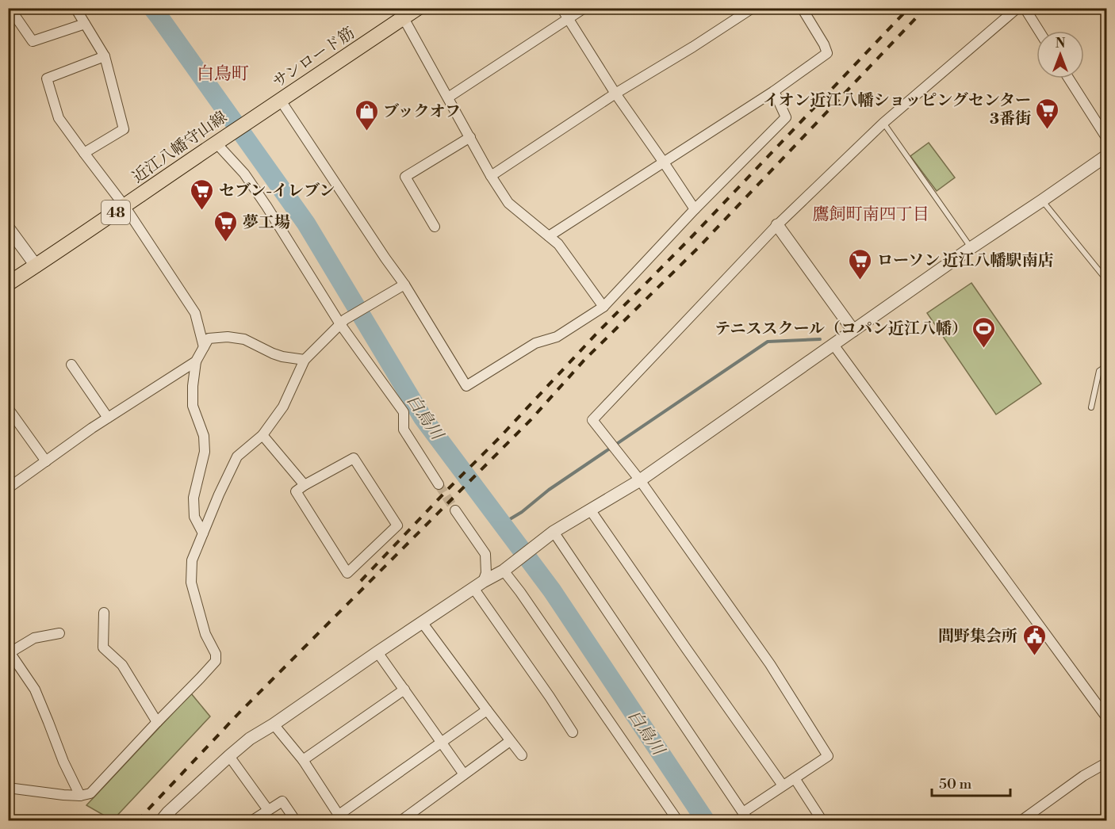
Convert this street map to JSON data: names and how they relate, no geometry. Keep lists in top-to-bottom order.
{
  "streets": {
    "main road": ["サンロード筋", "近江八幡守山線", "48"]
  },
  "crossings": [
    ["サンロード筋", "近江八幡守山線"]
  ],
  "districts": ["白鳥町", "鷹飼町南四丁目"],
  "water": ["白鳥川"],
  "places": {
    "supermarket": [
      "イオン近江八幡ショッピングセンター 3番街",
      "セブン-イレブン",
      "夢工場",
      "ローソン 近江八幡駅南店"
    ],
    "shop": ["ブックオフ"],
    "sports": ["テニススクール（コパン近江八幡）"],
    "public building": ["間野集会所"]
  },
  "scale_bar": "50 m",
  "north": "top"
}
